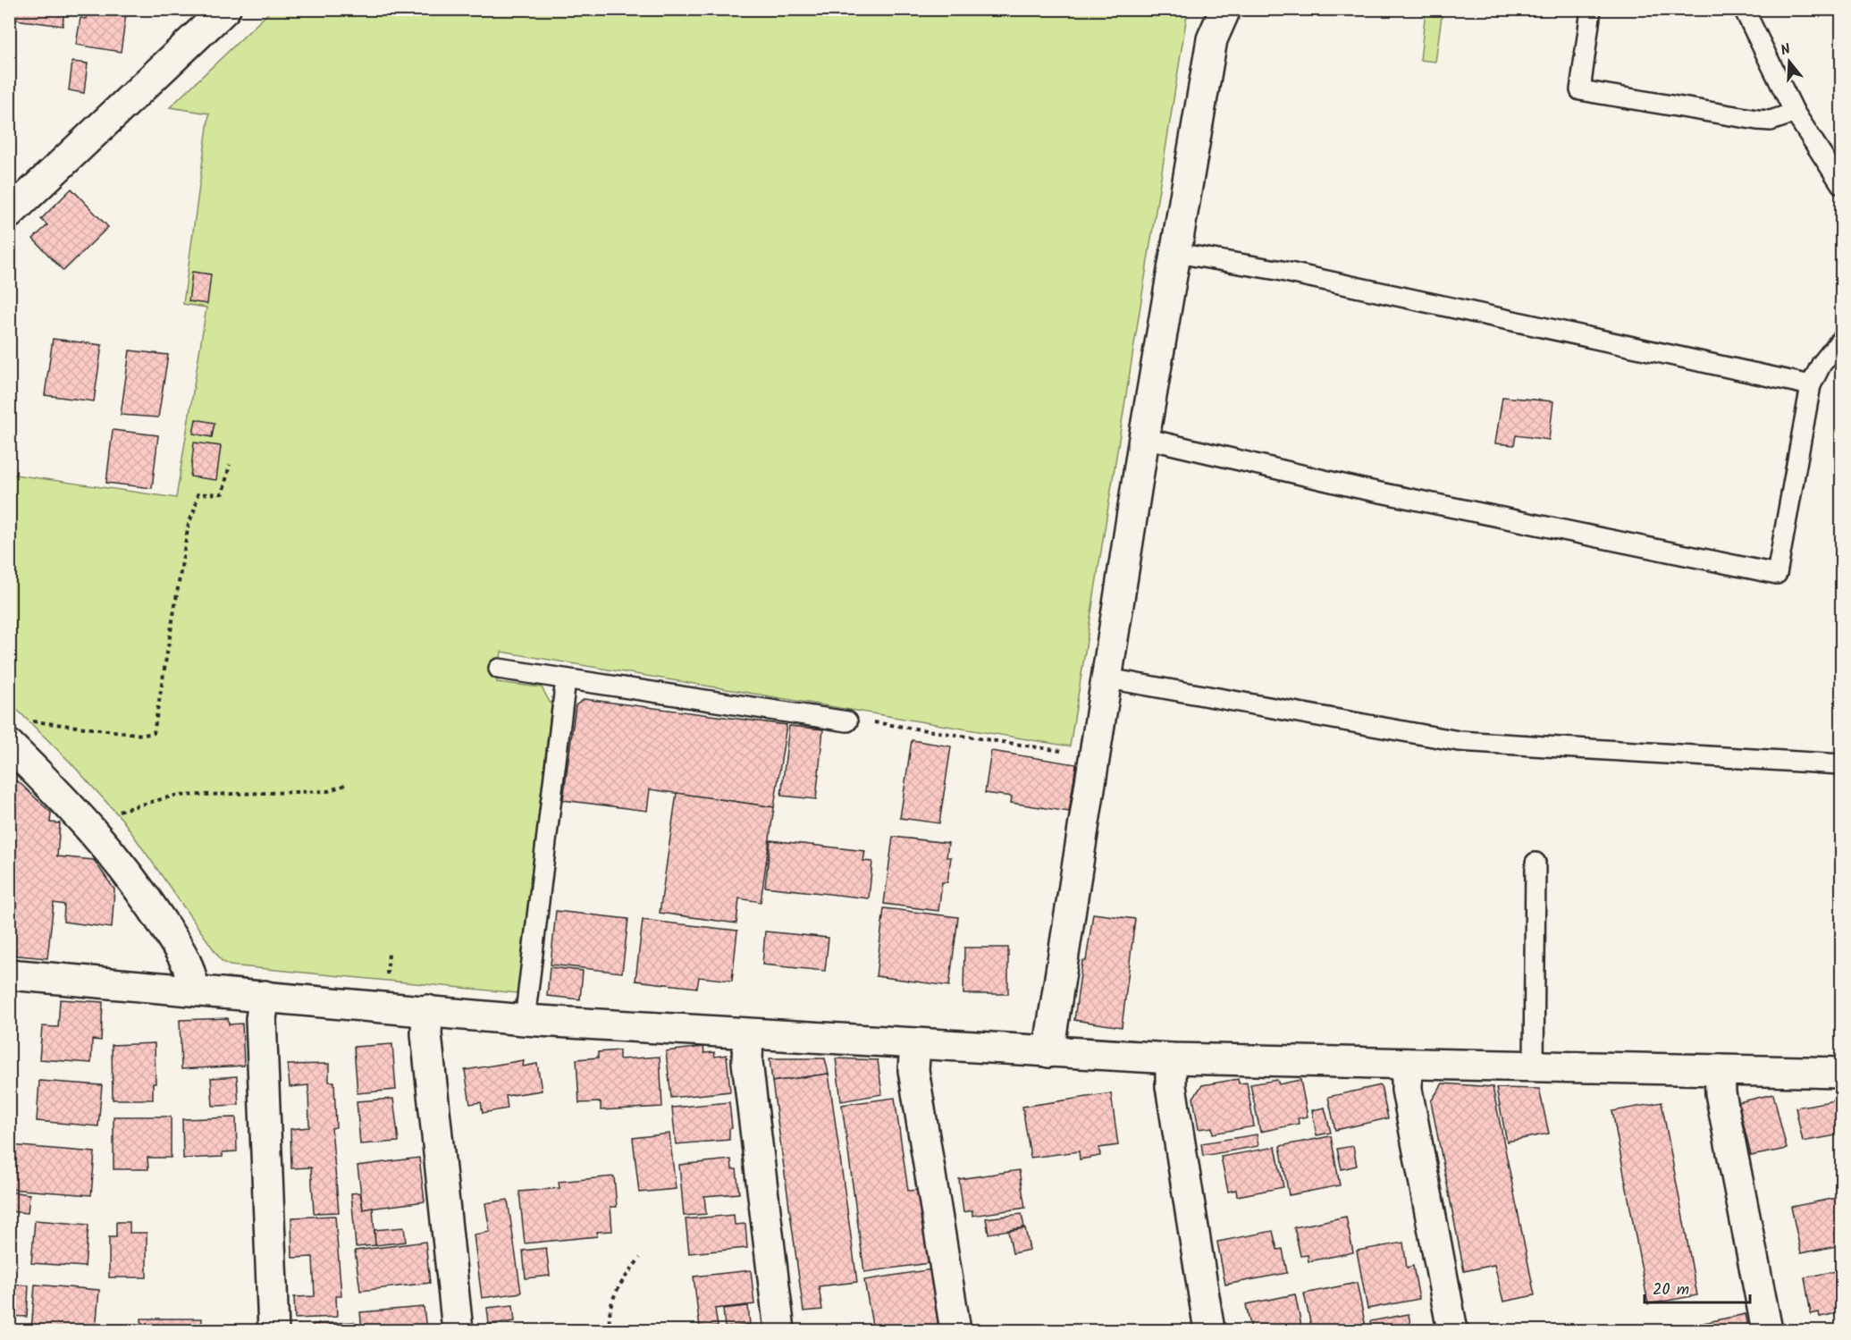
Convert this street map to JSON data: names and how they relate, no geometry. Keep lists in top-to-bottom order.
{
  "scale_bar": "20 m",
  "north": "top"
}
